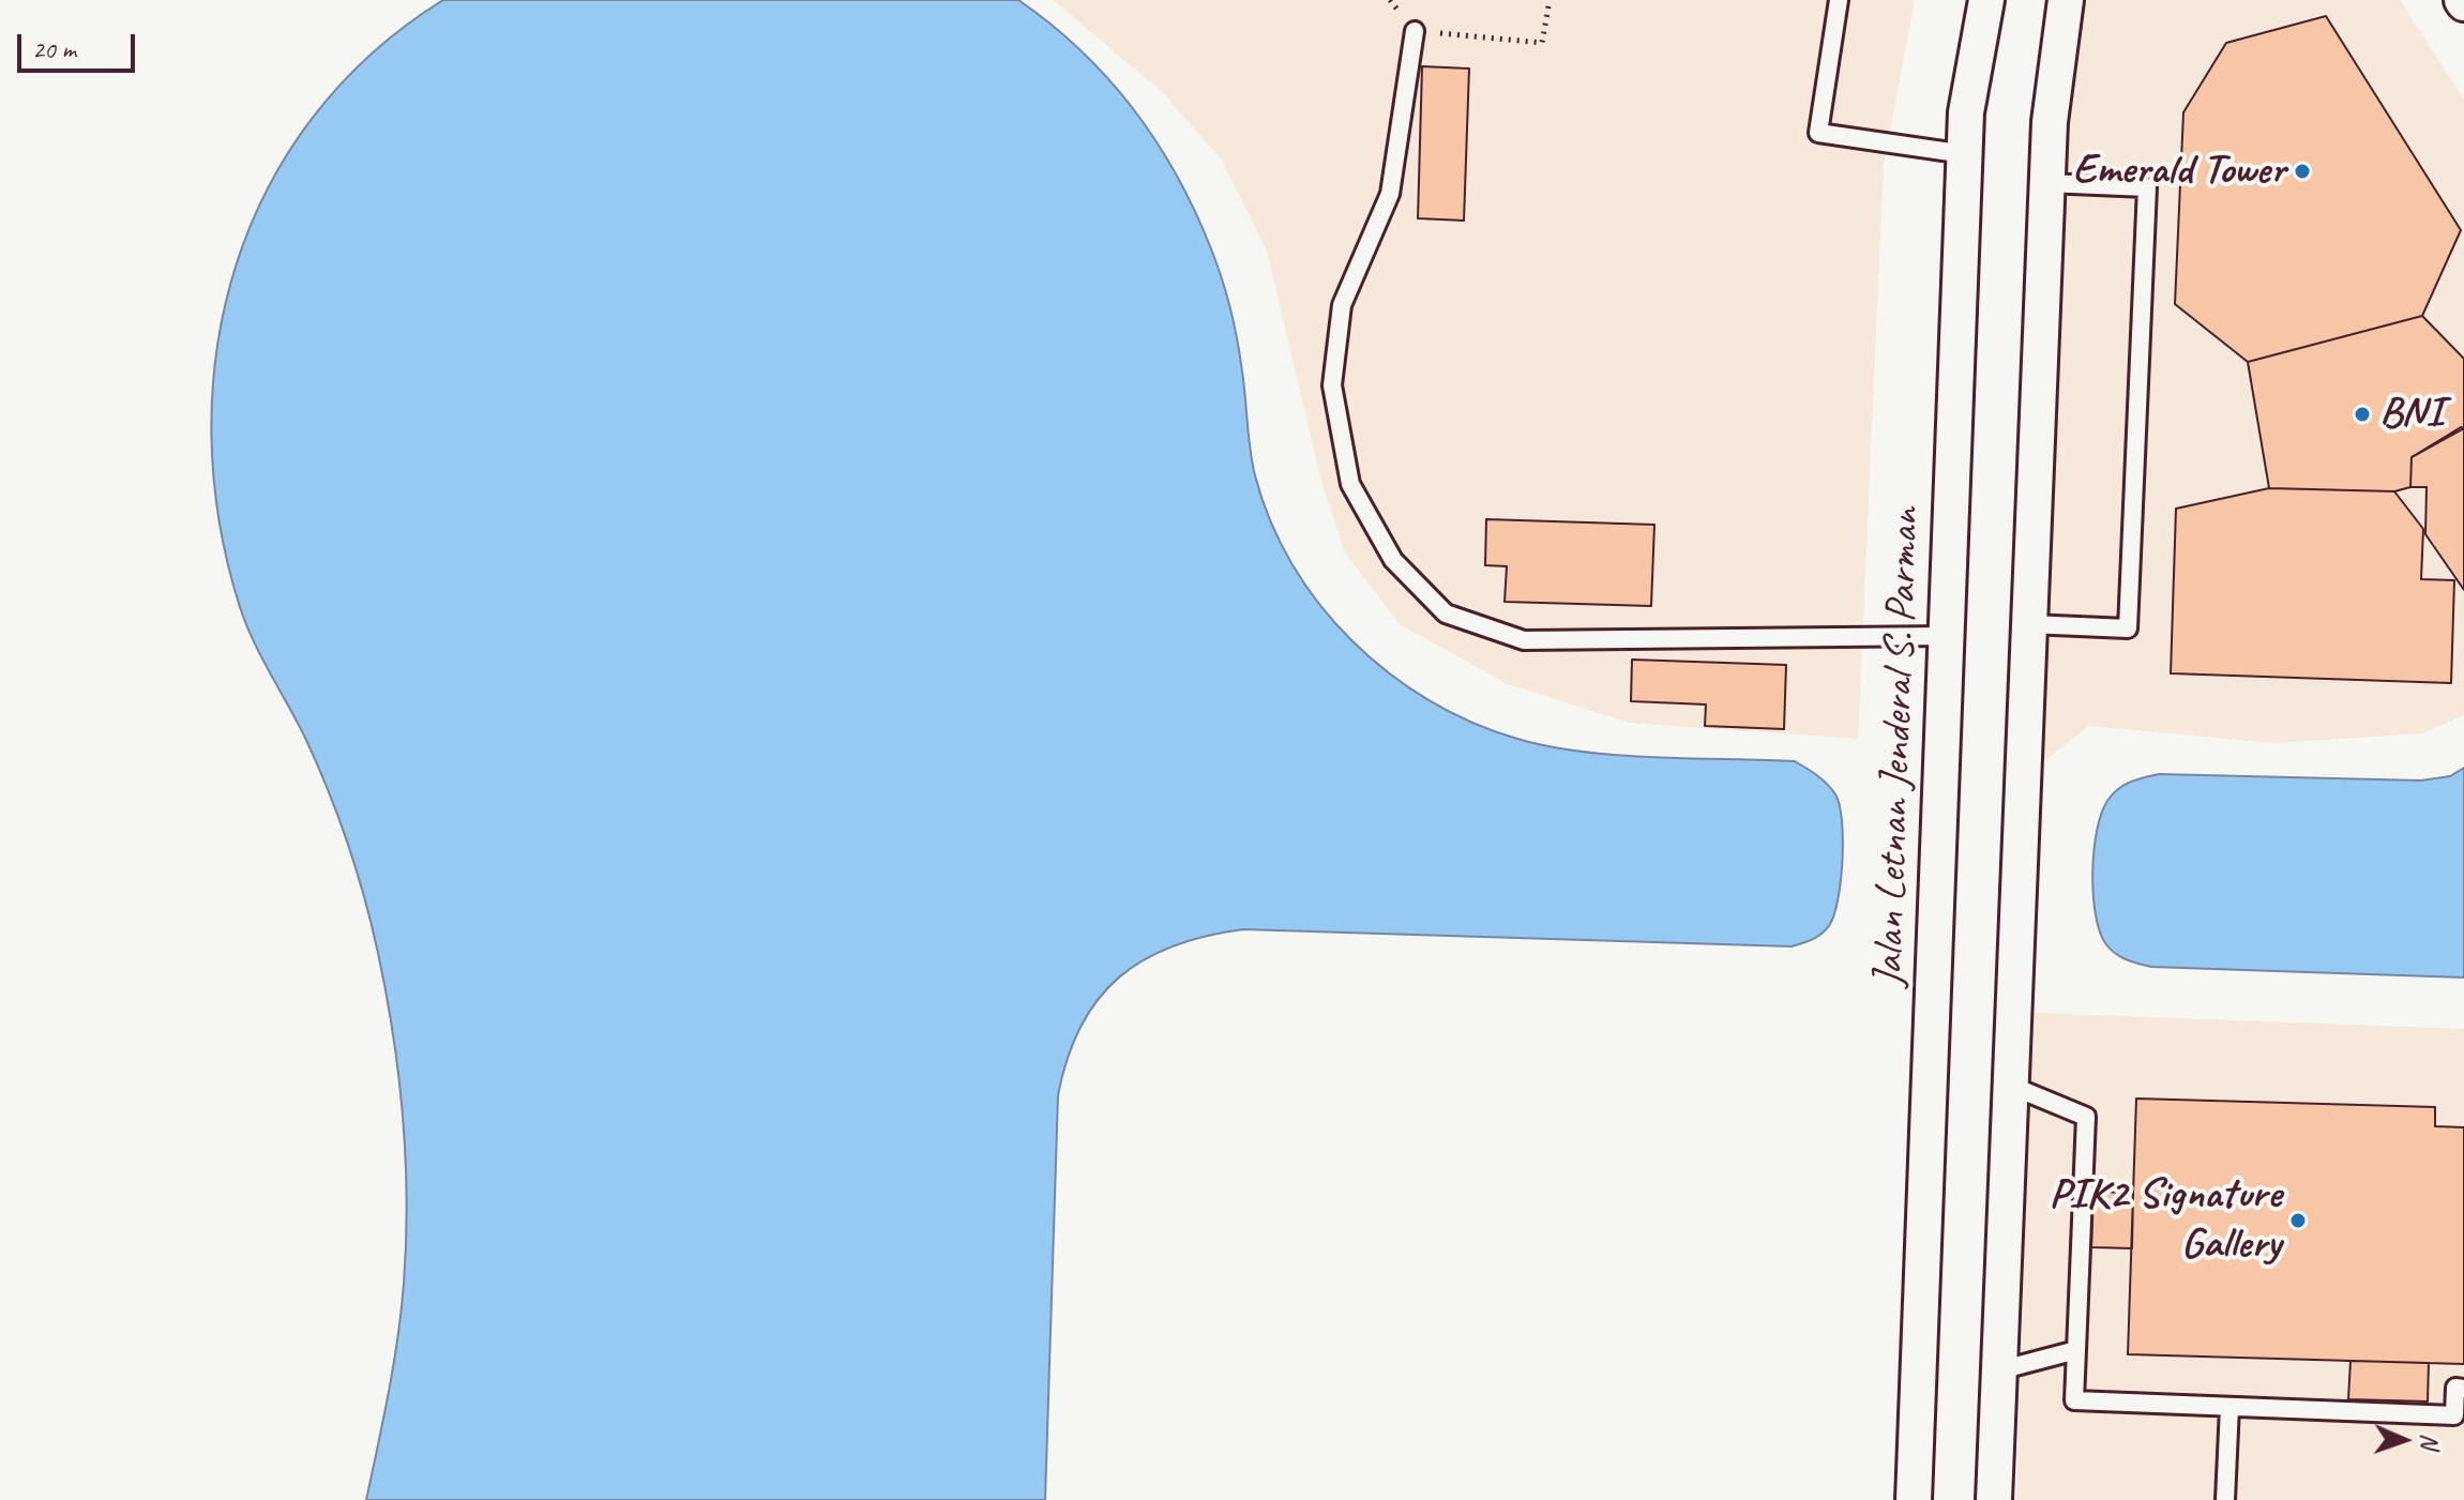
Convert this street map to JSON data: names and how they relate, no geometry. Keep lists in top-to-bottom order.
{
  "streets": {
    "street": ["Jalan Letnan Jenderal S. Parman"]
  },
  "places": ["Emerald Tower", "BNI", "PIK2 Signature Gallery"],
  "scale_bar": "20 m",
  "north": "right"
}
